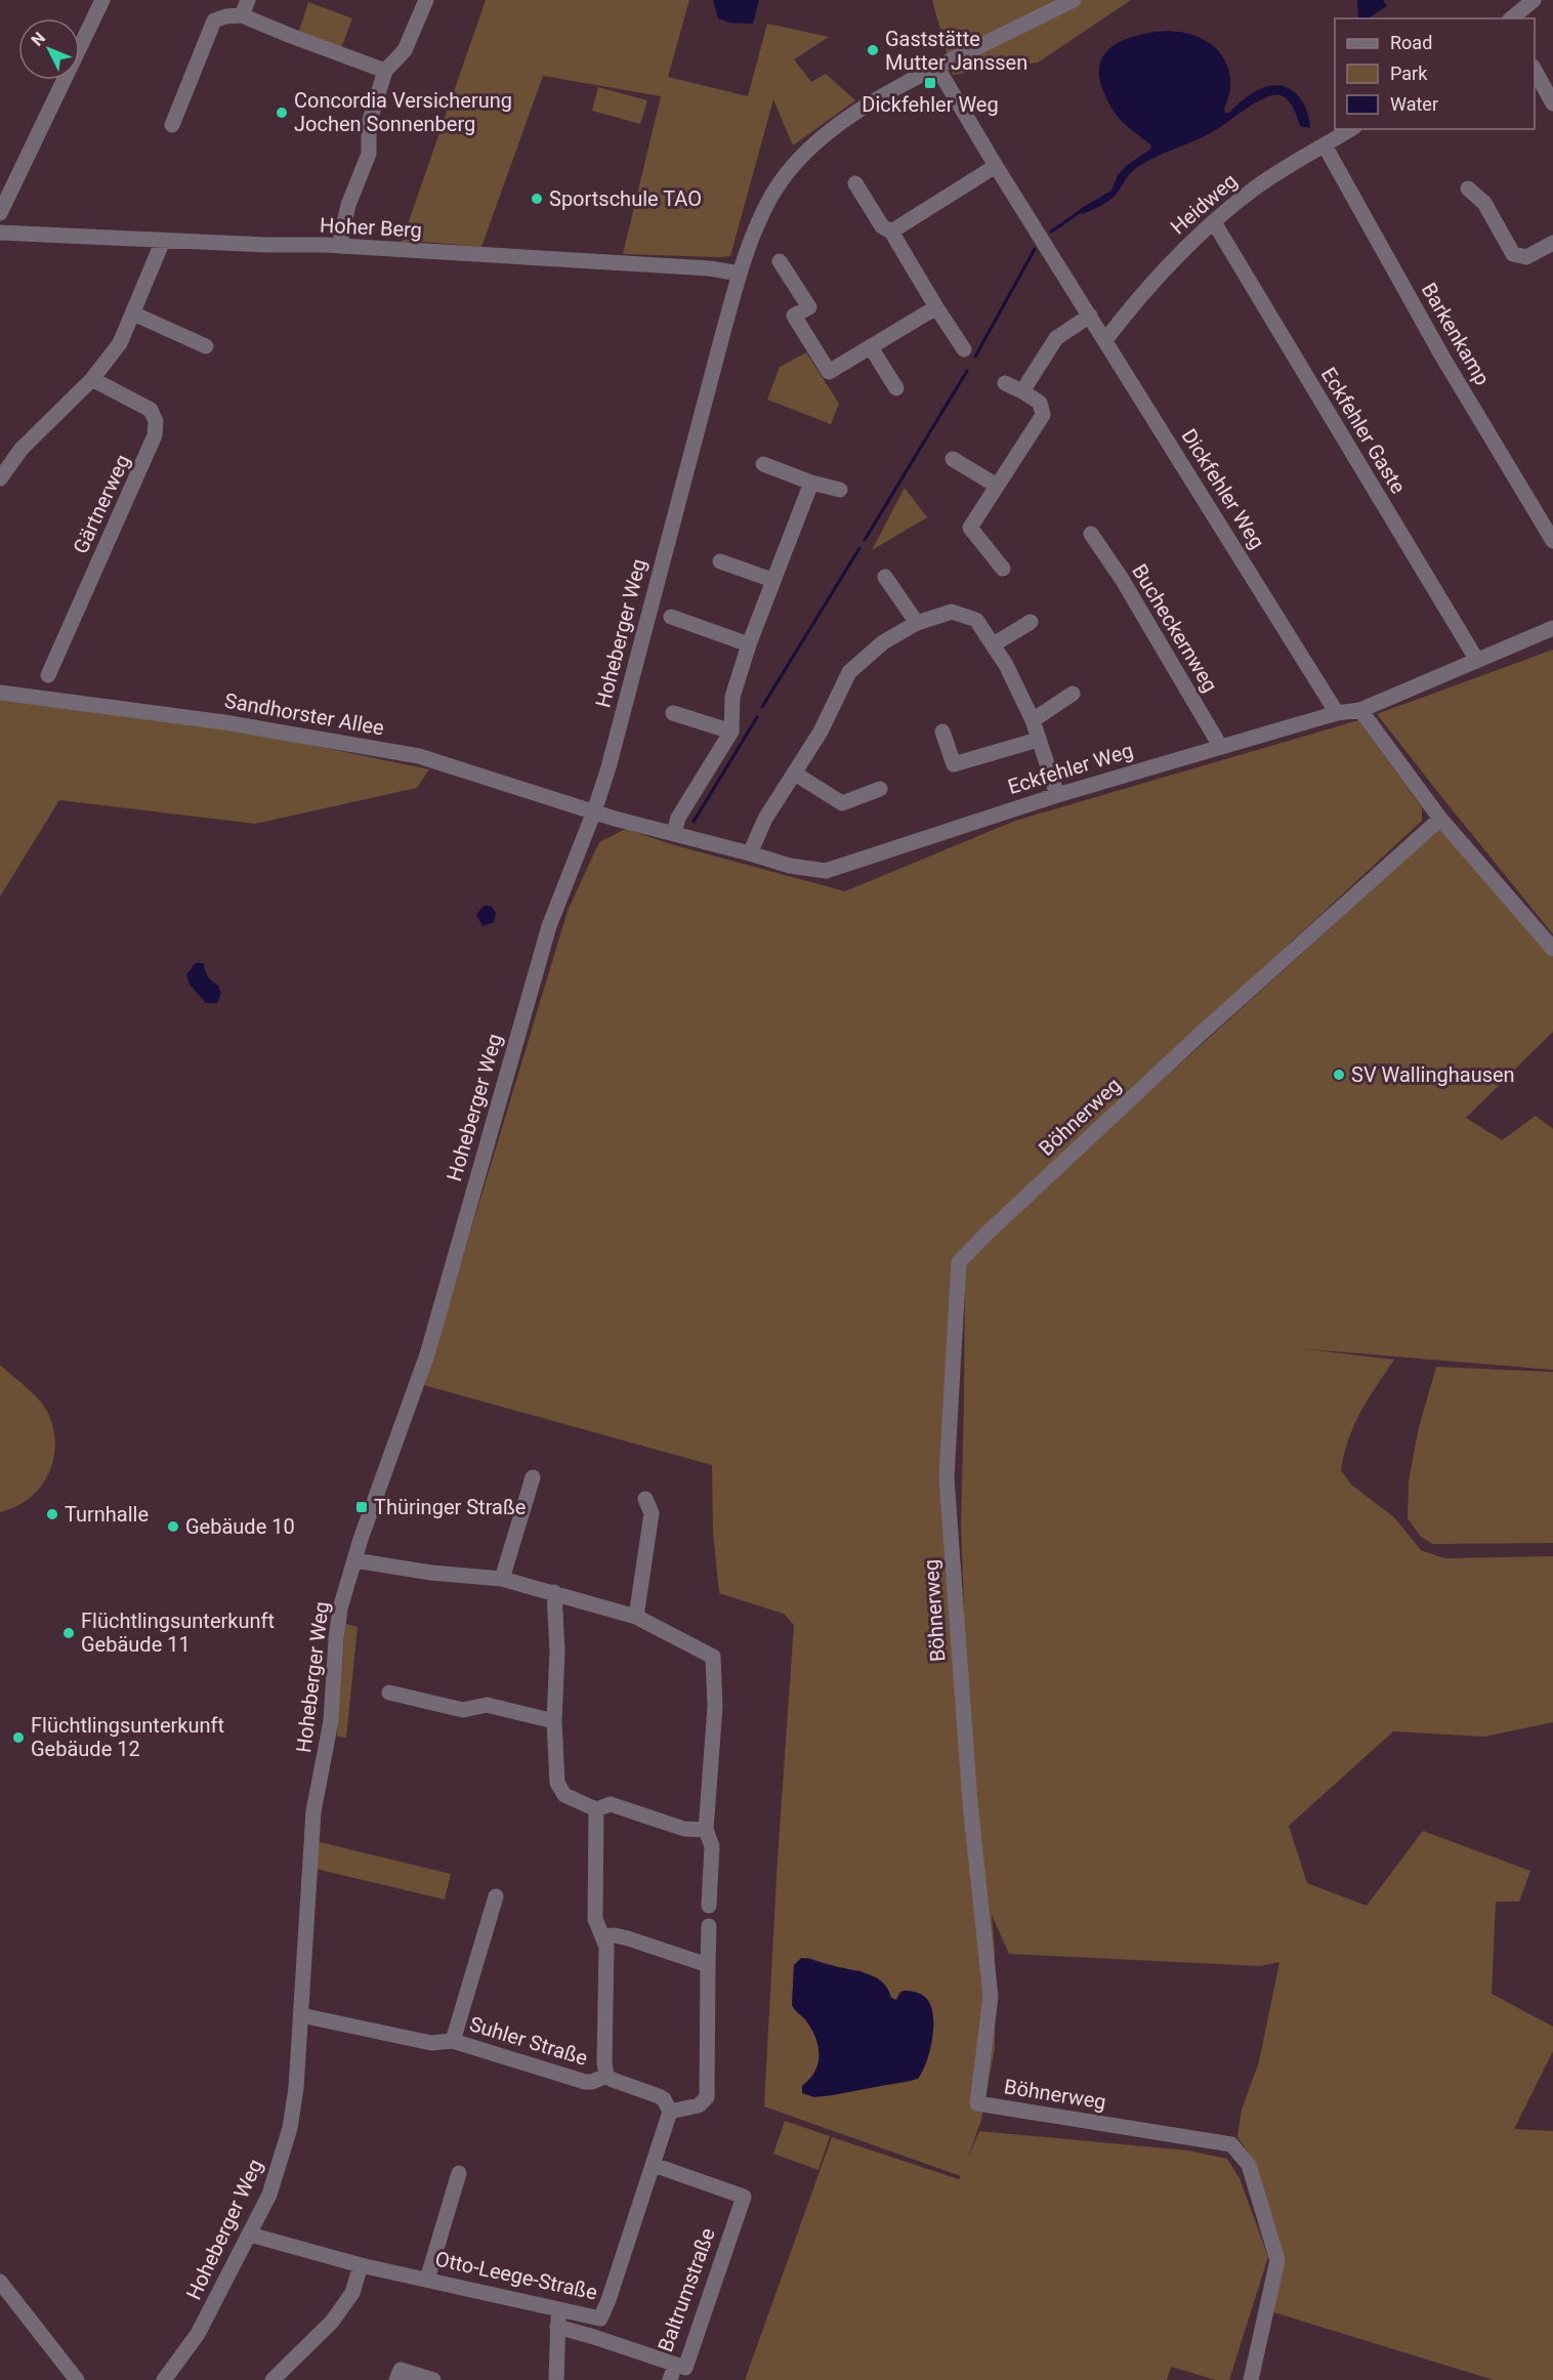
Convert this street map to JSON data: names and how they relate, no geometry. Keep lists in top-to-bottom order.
{
  "streets": {
    "street": [
      "Heidweg",
      "Hoher Berg",
      "Barkenkamp",
      "Eckfehler Gaste",
      "Dickfehler Weg",
      "Gärtnerweg",
      "Bucheckernweg",
      "Hoheberger Weg",
      "Sandhorster Allee",
      "Eckfehler Weg",
      "Böhnerweg",
      "Suhler Straße",
      "Otto-Leege-Straße",
      "Baltrumstraße"
    ]
  },
  "crossings": [
    ["Heidweg", "Barkenkamp"],
    ["Heidweg", "Eckfehler Gaste"],
    ["Heidweg", "Dickfehler Weg"],
    ["Hoher Berg", "Hoheberger Weg"],
    ["Eckfehler Gaste", "Eckfehler Weg"],
    ["Dickfehler Weg", "Hoheberger Weg"],
    ["Dickfehler Weg", "Eckfehler Weg"],
    ["Bucheckernweg", "Eckfehler Weg"],
    ["Hoheberger Weg", "Sandhorster Allee"],
    ["Hoheberger Weg", "Eckfehler Weg"],
    ["Hoheberger Weg", "Suhler Straße"],
    ["Hoheberger Weg", "Otto-Leege-Straße"],
    ["Sandhorster Allee", "Eckfehler Weg"],
    ["Suhler Straße", "Otto-Leege-Straße"],
    ["Otto-Leege-Straße", "Baltrumstraße"]
  ],
  "places": {
    "other": [
      "Gaststätte Mutter Janssen",
      "Concordia Versicherung Jochen Sonnenberg",
      "Sportschule TAO",
      "SV Wallinghausen",
      "Turnhalle",
      "Gebäude 10",
      "Flüchtlingsunterkunft Gebäude 11",
      "Flüchtlingsunterkunft Gebäude 12"
    ],
    "transit": ["Dickfehler Weg", "Thüringer Straße"]
  },
  "legend": ["Road", "Park", "Water"],
  "north": "top left"
}
